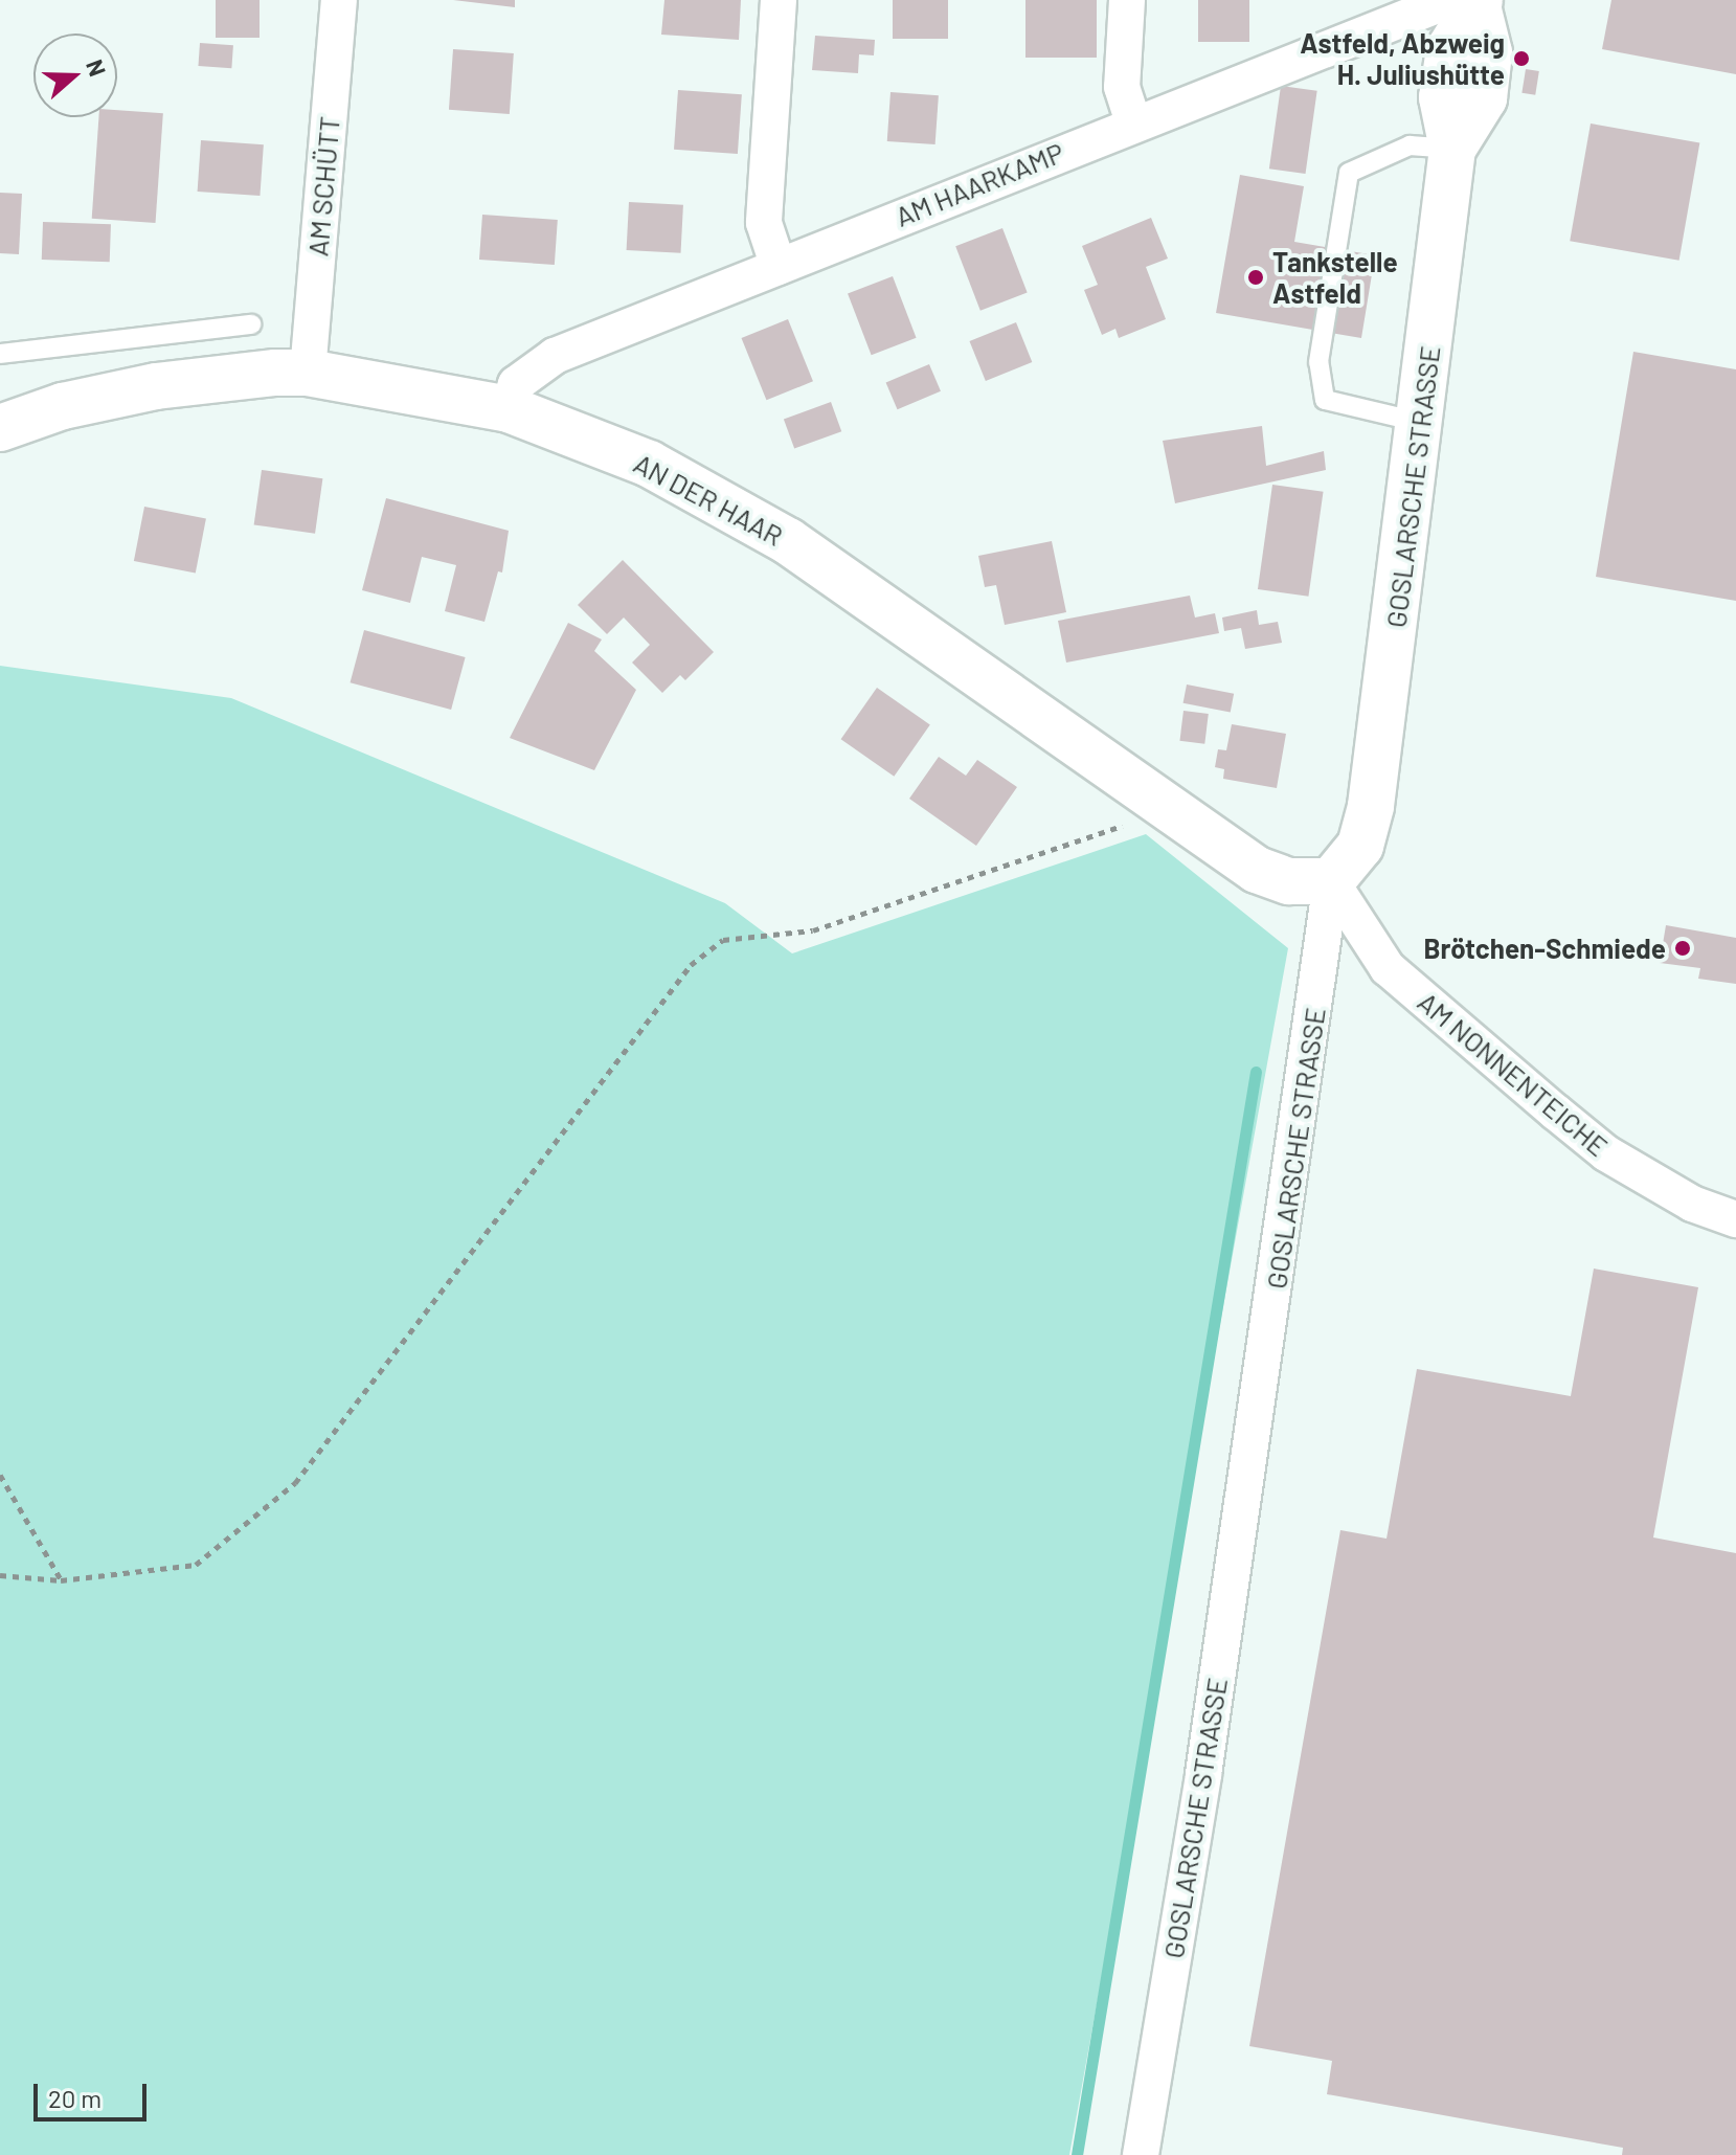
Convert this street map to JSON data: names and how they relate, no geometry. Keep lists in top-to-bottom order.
{
  "streets": {
    "street": [
      "AM HAARKAMP",
      "AM SCHÜTT",
      "GOSLARSCHE STRASSE",
      "AN DER HAAR",
      "AM NONNENTEICHE"
    ]
  },
  "crossings": [
    ["AM HAARKAMP", "GOSLARSCHE STRASSE"],
    ["AM HAARKAMP", "AN DER HAAR"],
    ["AM SCHÜTT", "AN DER HAAR"],
    ["GOSLARSCHE STRASSE", "AN DER HAAR"],
    ["GOSLARSCHE STRASSE", "AM NONNENTEICHE"],
    ["AN DER HAAR", "AM NONNENTEICHE"]
  ],
  "places": ["Astfeld, Abzweig H. Juliushütte", "Tankstelle Astfeld", "Brötchen-Schmiede"],
  "scale_bar": "20 m",
  "north": "right"
}
